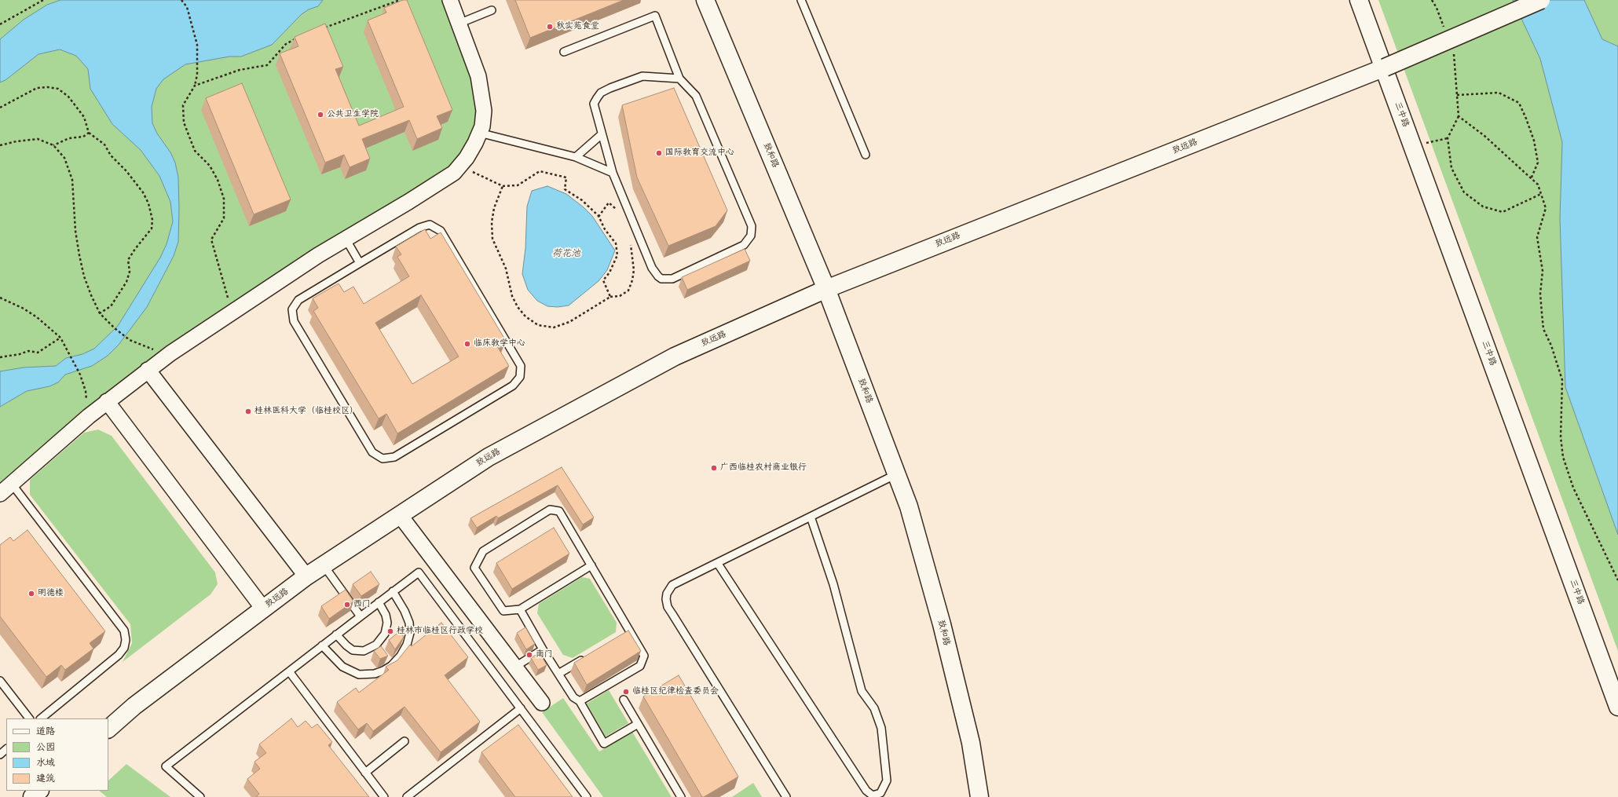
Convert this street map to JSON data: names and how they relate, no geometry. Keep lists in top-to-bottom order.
{
  "streets": {
    "main road": ["三中路", "致远路", "致和路"]
  },
  "crossings": [
    ["三中路", "致远路"],
    ["致远路", "致和路"]
  ],
  "water": ["荷花池"],
  "places": [
    "秋实苑食堂",
    "公共卫生学院",
    "国际教育交流中心",
    "临床教学中心",
    "桂林医科大学（临桂校区）",
    "广西临桂农村商业银行",
    "明德楼",
    "西门",
    "桂林市临桂区行政学校",
    "南门",
    "临桂区纪律检查委员会"
  ],
  "legend": [
    "道路",
    "公园",
    "水域",
    "建筑"
  ]
}
